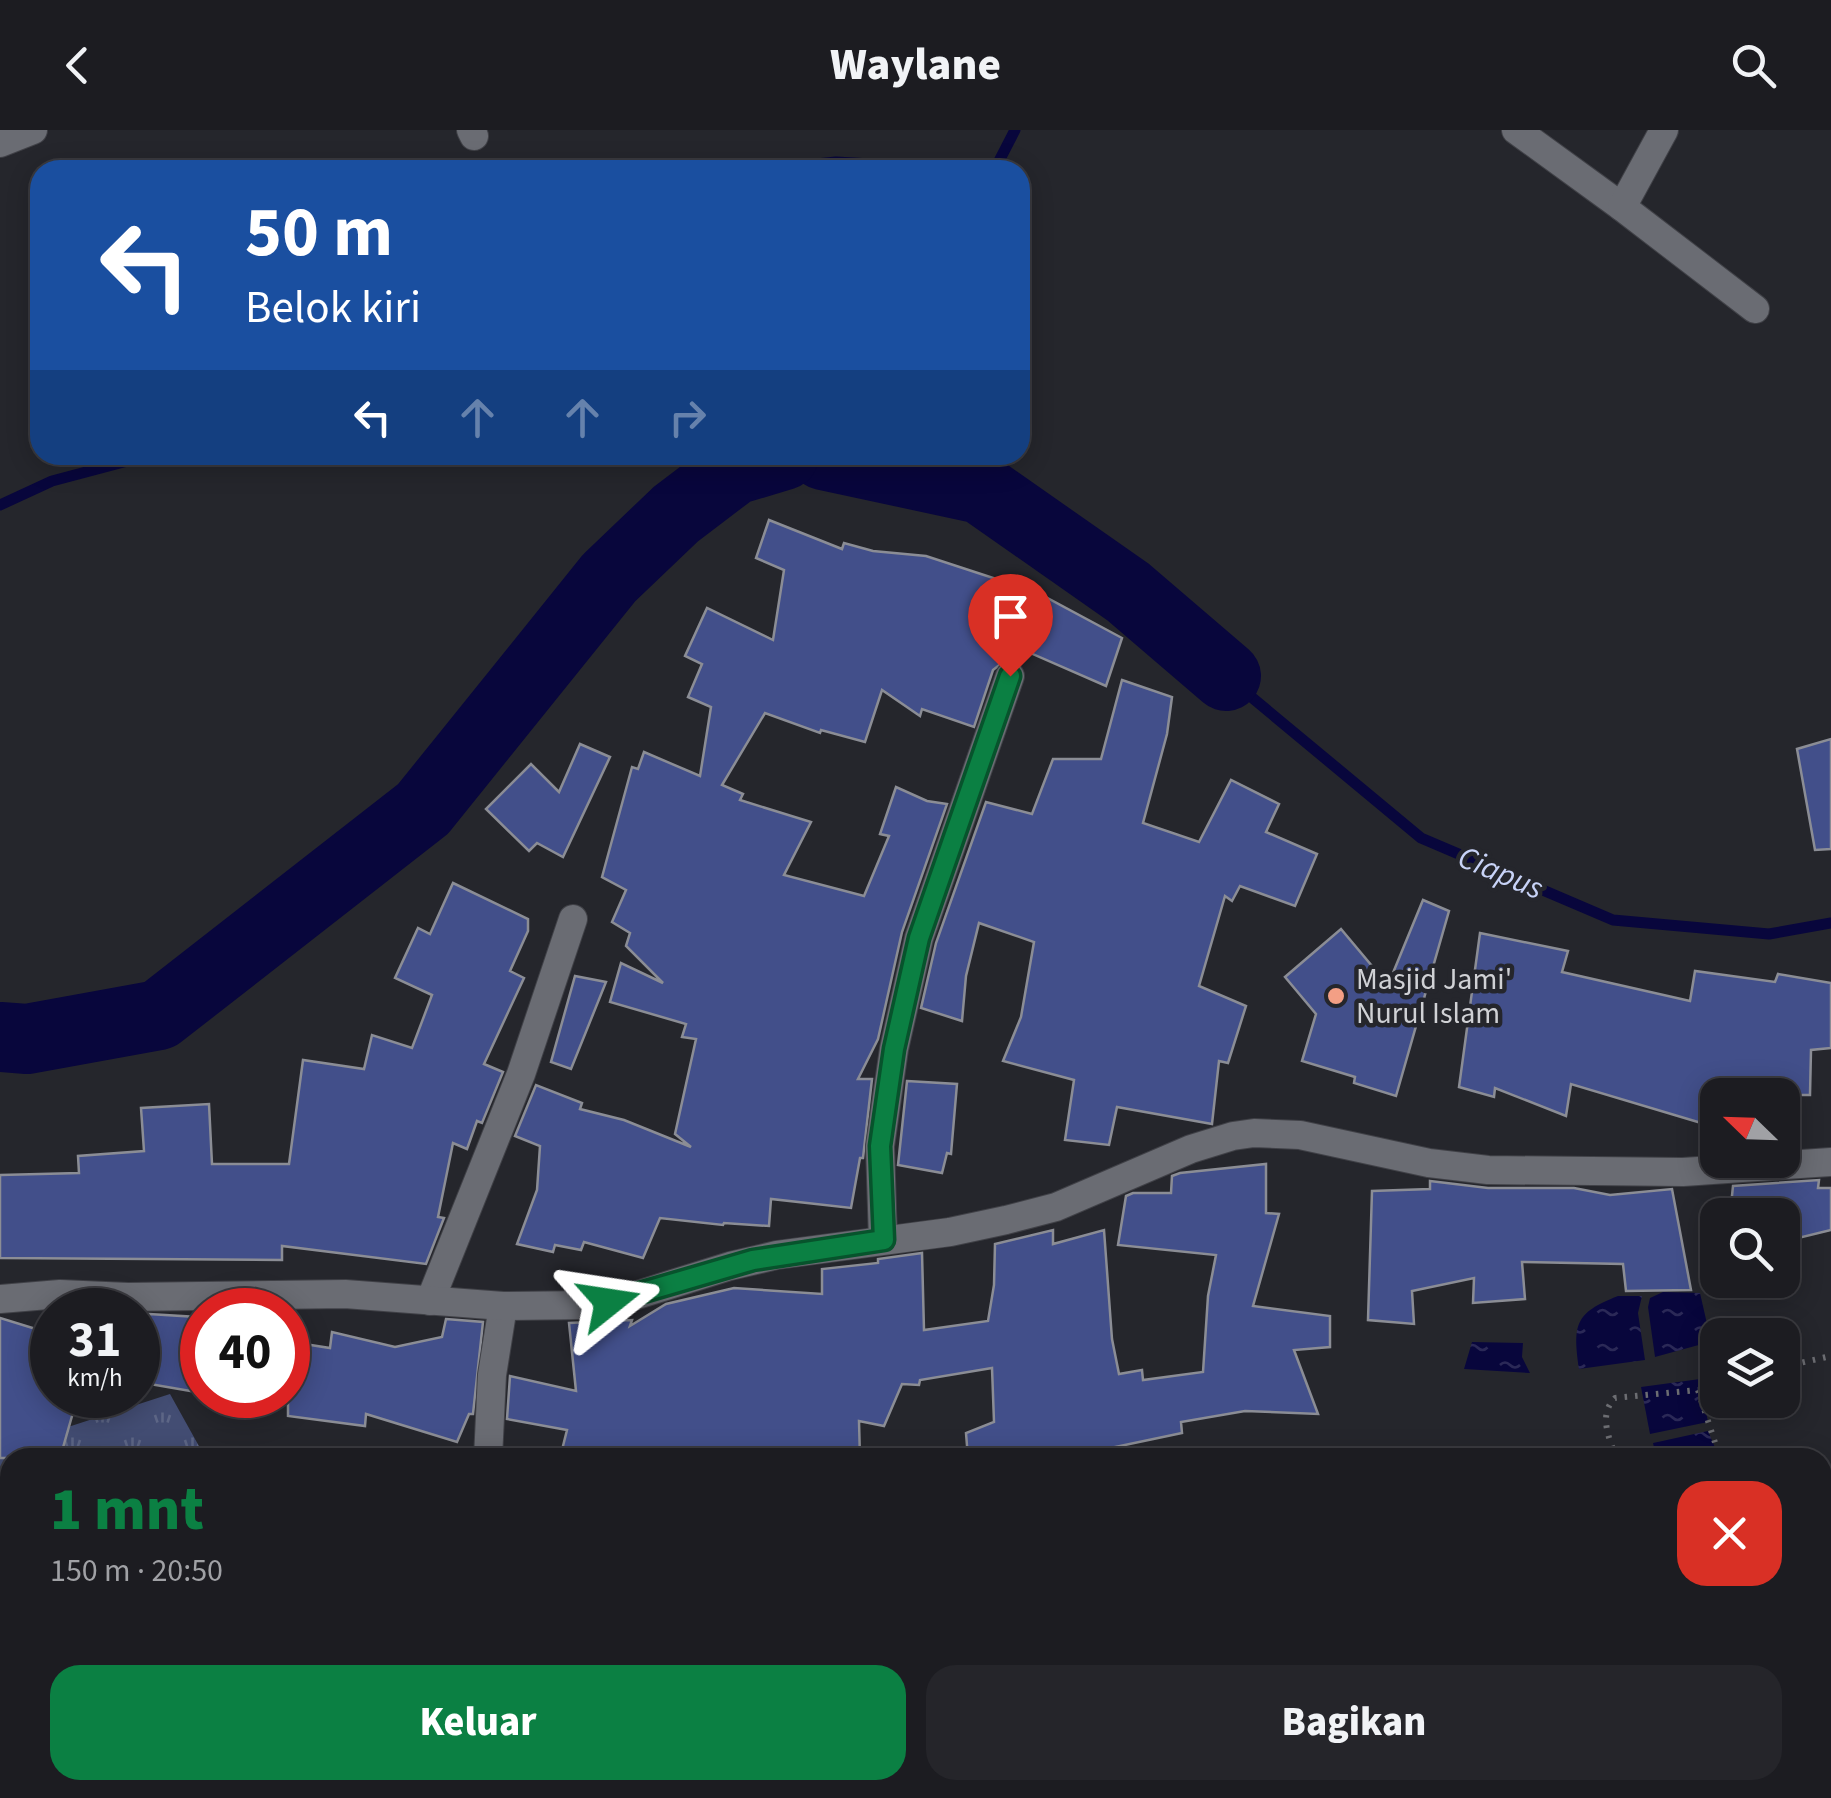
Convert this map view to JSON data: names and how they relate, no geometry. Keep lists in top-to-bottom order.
{
  "water": ["Ciapus"],
  "places": ["Masjid Jami' Nurul Islam"],
  "north": "top left",
  "page": {
    "header": "Waylane",
    "turn": ["50 m", "Belok kiri"],
    "speed": "31 km/h",
    "limit": "40",
    "heading": ["1 mnt", "150 m · 20:50"],
    "buttons": ["Keluar", "Bagikan"]
  }
}
